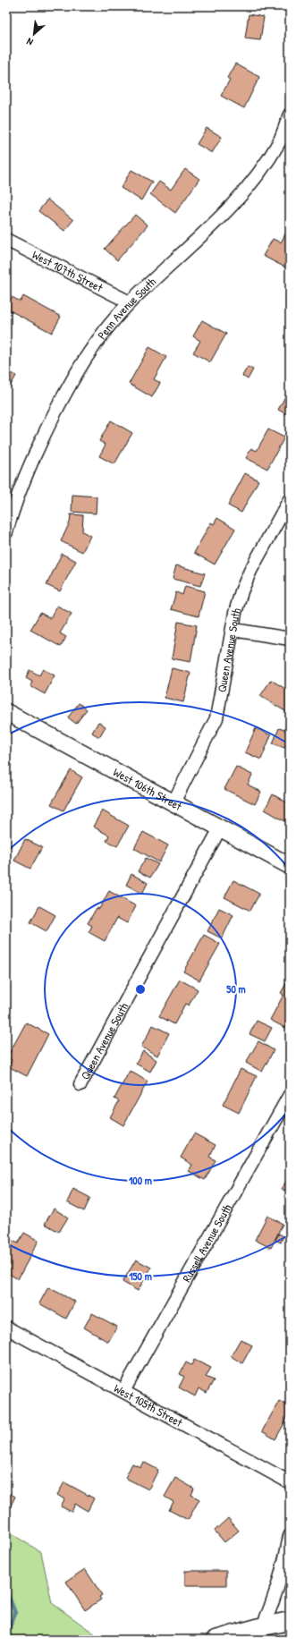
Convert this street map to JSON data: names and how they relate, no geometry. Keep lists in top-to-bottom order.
{
  "streets": {
    "street": [
      "West 107th Street",
      "Penn Avenue South",
      "Queen Avenue South",
      "West 106th Street",
      "Russell Avenue South",
      "West 105th Street"
    ]
  },
  "crossings": [
    ["West 107th Street", "Penn Avenue South"],
    ["Queen Avenue South", "West 106th Street"],
    ["Russell Avenue South", "West 105th Street"]
  ],
  "north": "bottom left",
  "rings": ["50 m", "100 m", "150 m"]
}
